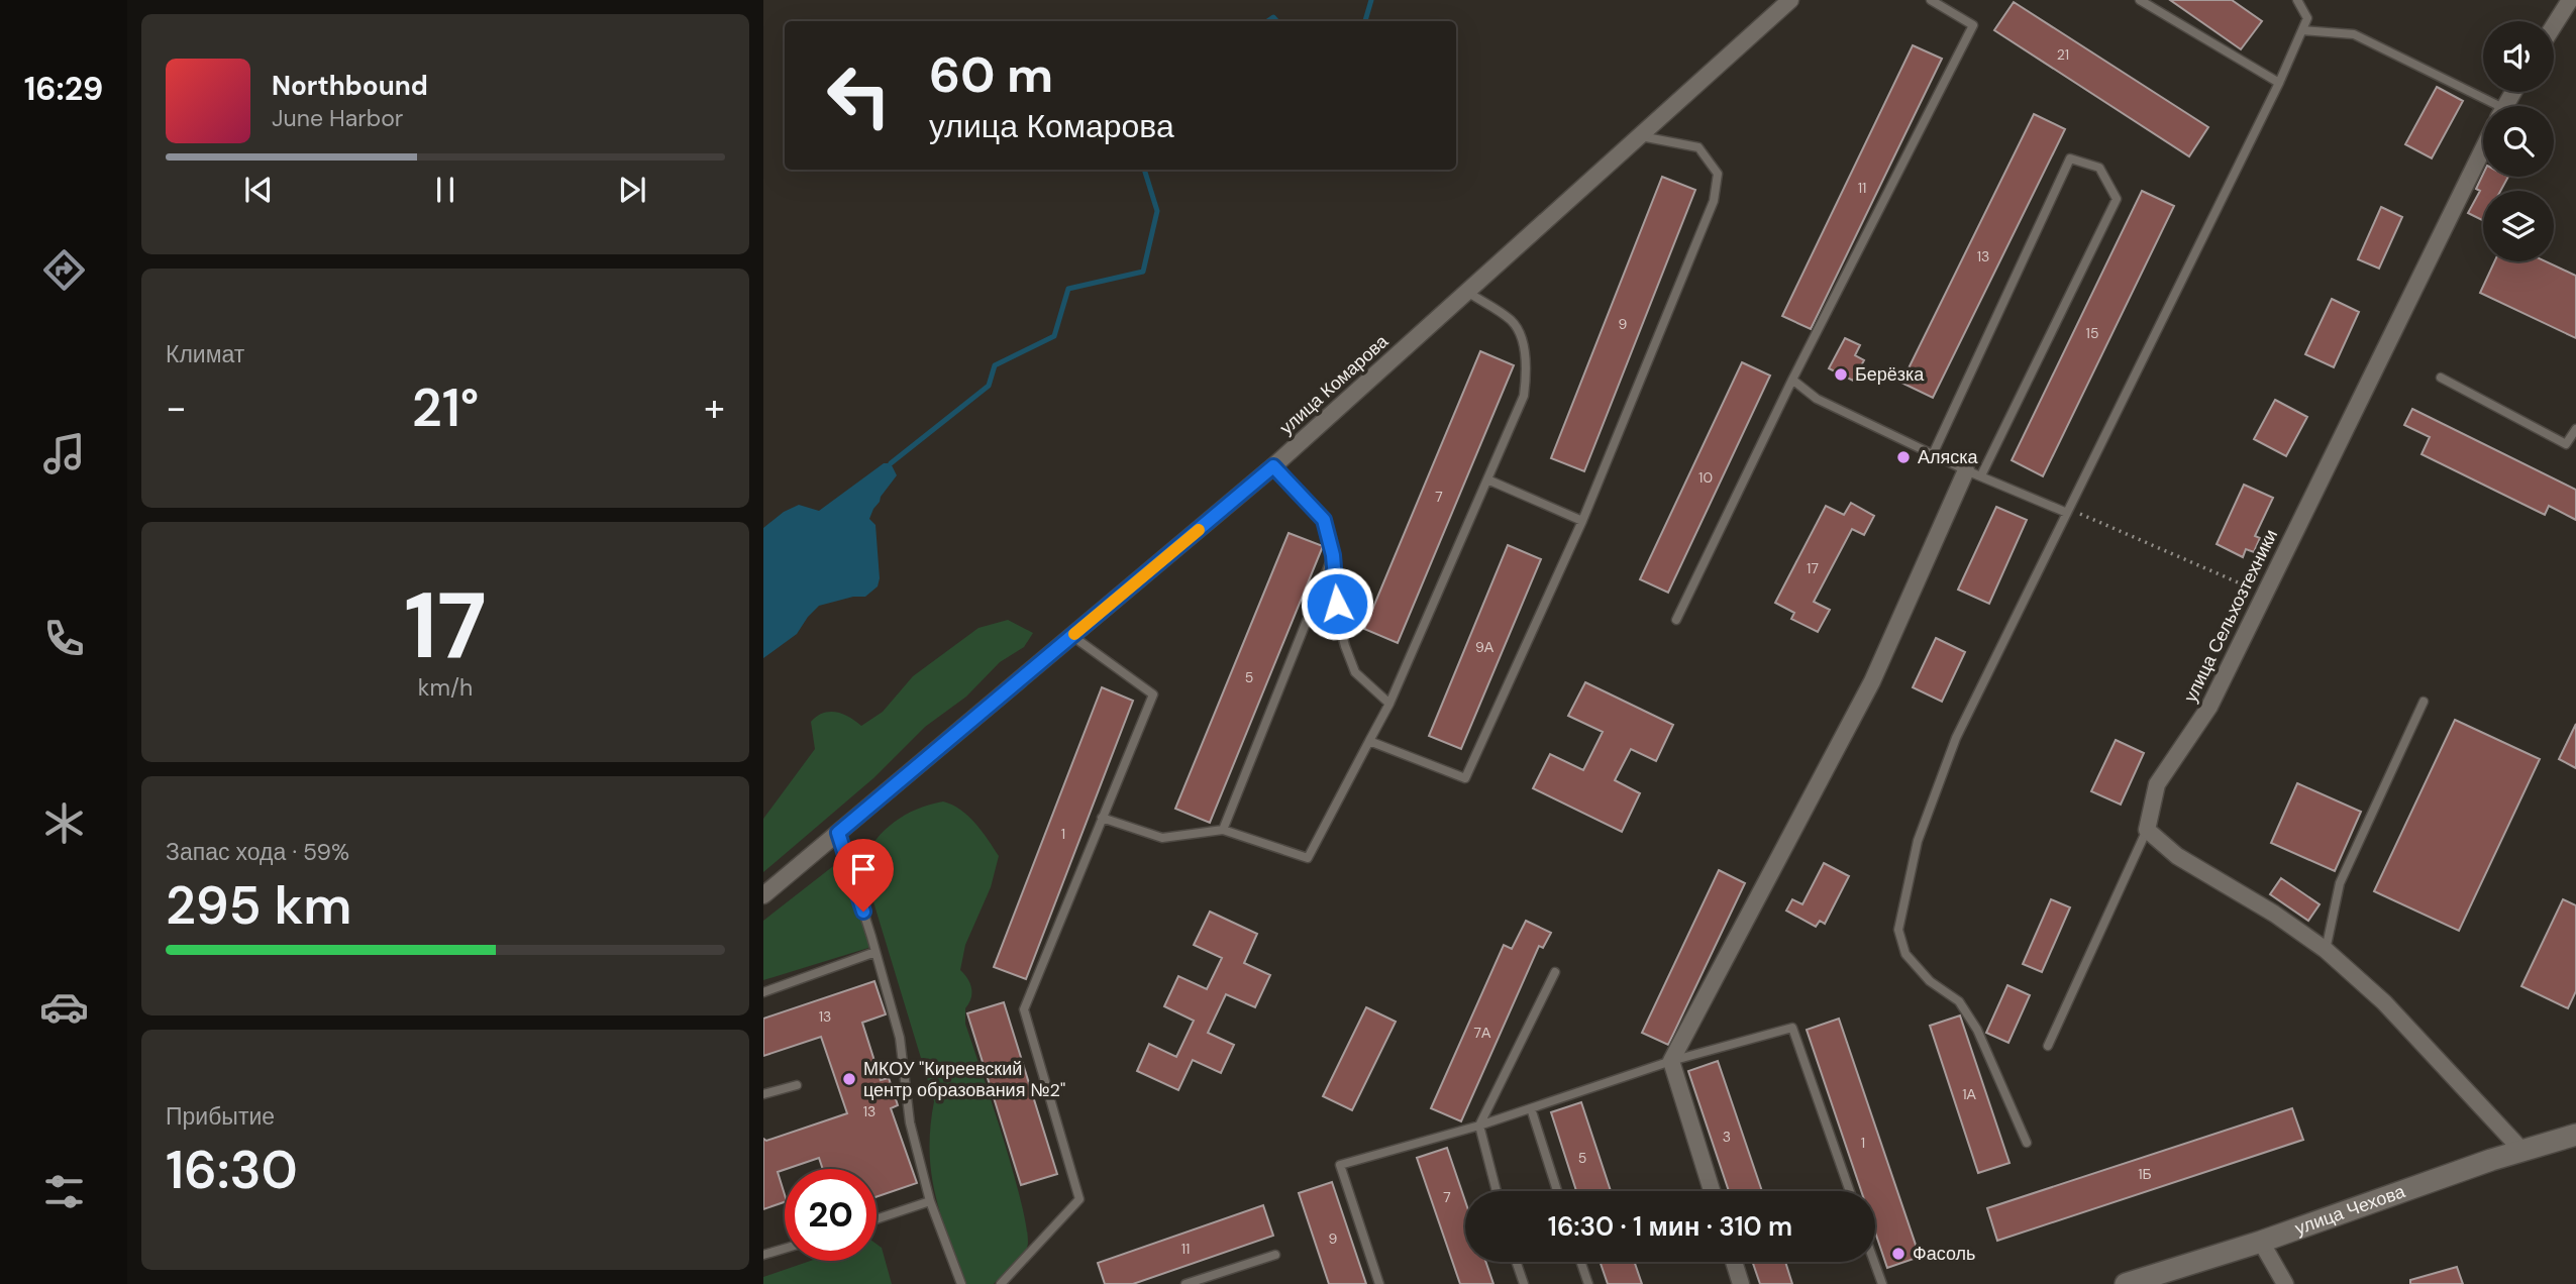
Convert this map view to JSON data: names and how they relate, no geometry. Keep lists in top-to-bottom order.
{
  "streets": {
    "main road": ["улица Чехова"],
    "street": ["улица Комарова", "улица Сельхозтехники"]
  },
  "places": [
    "Берёзка",
    "Аляска",
    "МКОУ \"Киреевский центр образования №2\"",
    "Фасоль"
  ],
  "house_numbers": [
    "21",
    "11",
    "13",
    "9",
    "15",
    "10",
    "7",
    "17",
    "9А",
    "5",
    "1",
    "13",
    "7А",
    "1А",
    "13",
    "3",
    "1",
    "5",
    "1Б",
    "7",
    "9",
    "11"
  ],
  "page": {
    "tabs": "16:29",
    "turn": ["60 m", "улица Комарова"],
    "song": ["Northbound", "June Harbor"],
    "tile": [
      "Климат",
      ["17", "km/h"],
      ["Запас хода · 59%", "295 km"],
      ["Прибытие", "16:30"]
    ],
    "heat": ["−", "21°", "+"],
    "limit": "20",
    "trip": "16:30 · 1 мин · 310 m"
  }
}
